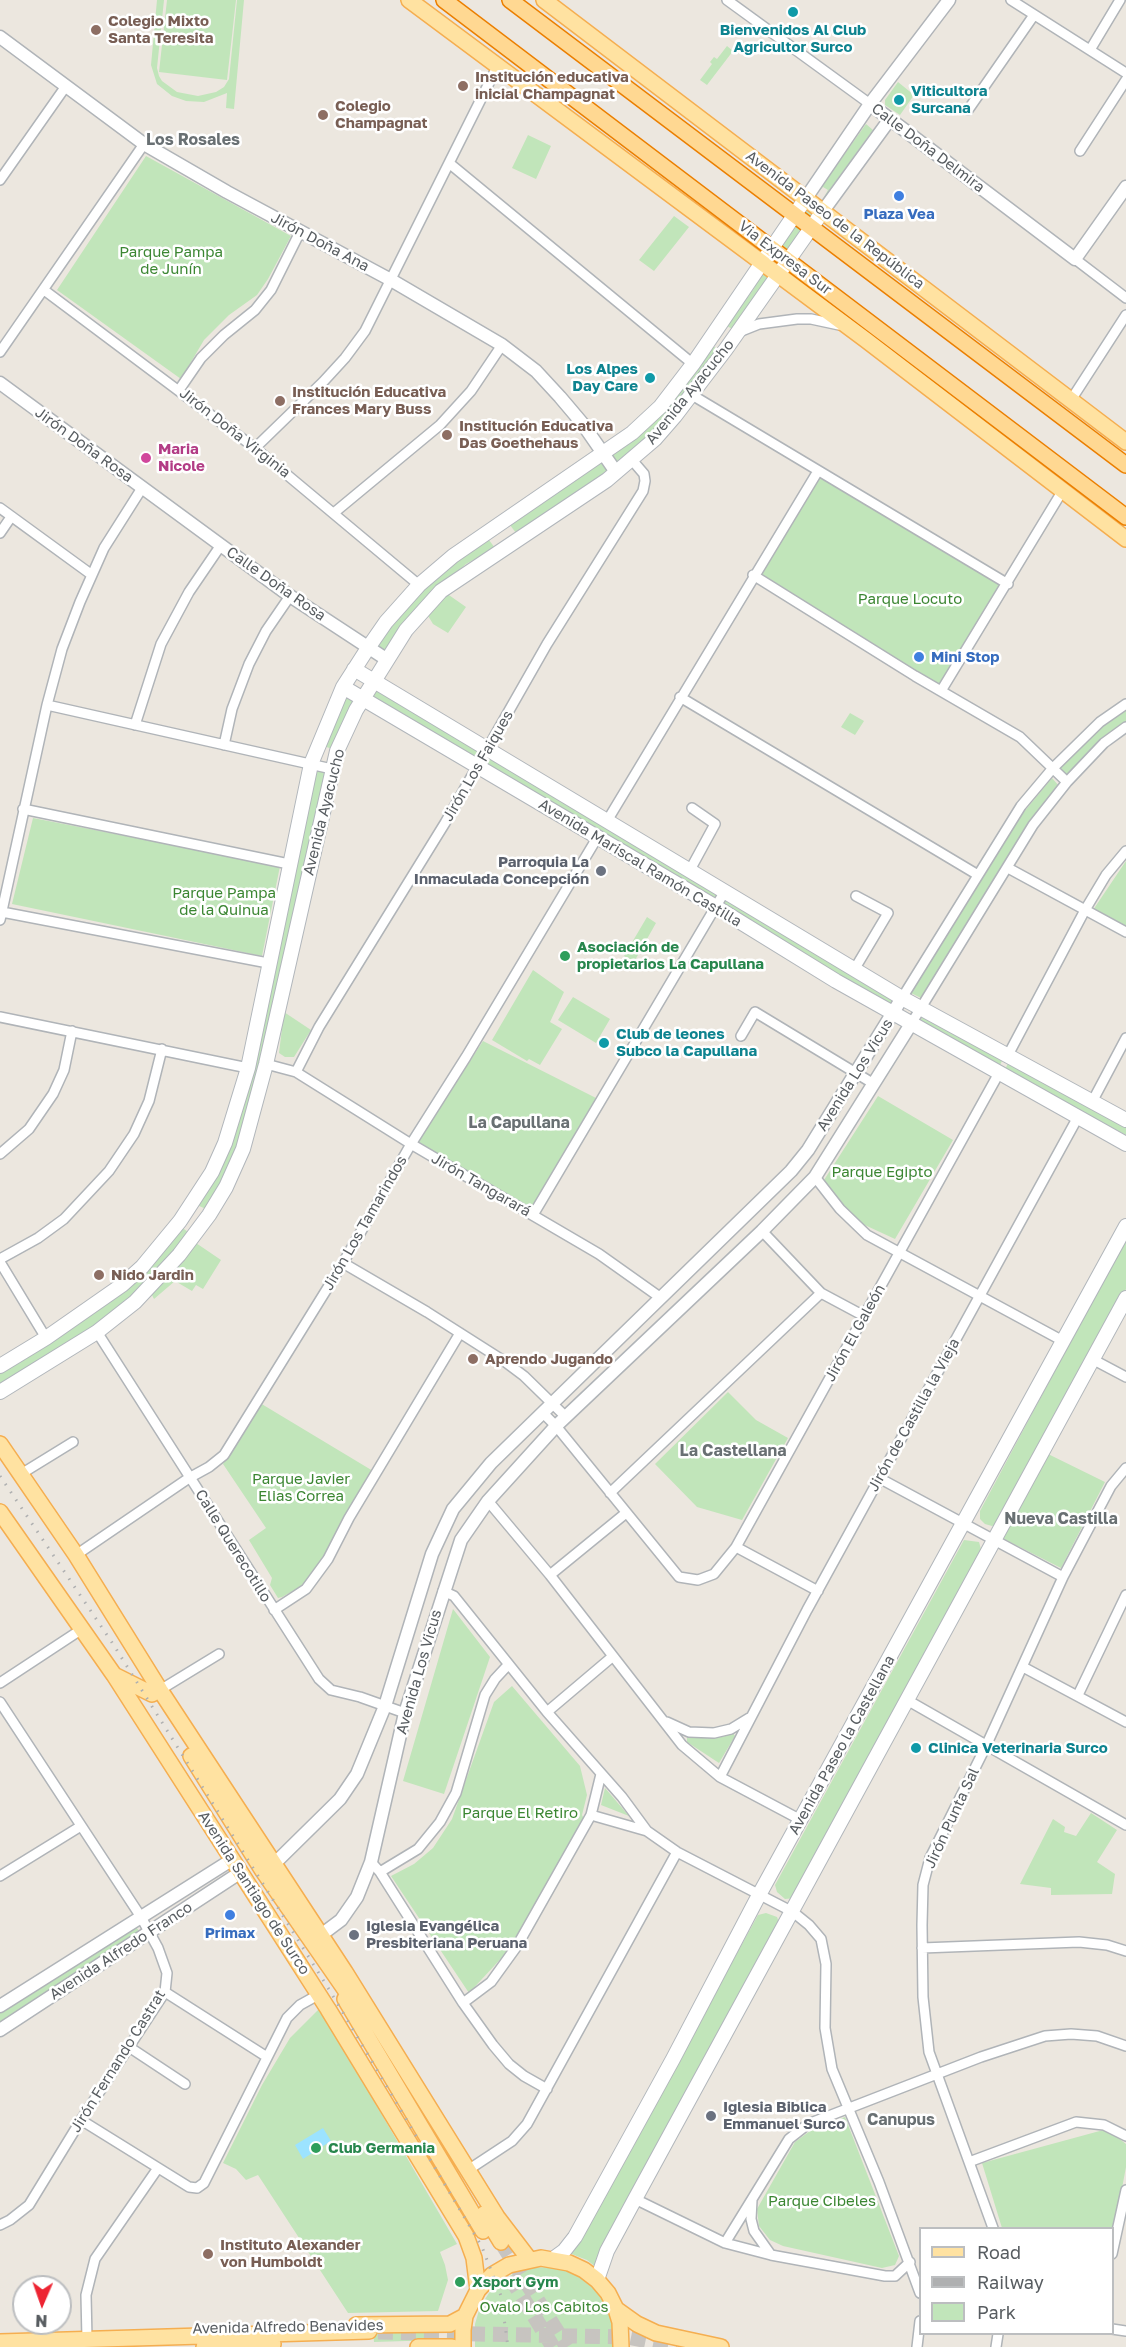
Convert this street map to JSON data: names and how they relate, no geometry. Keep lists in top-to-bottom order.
{
  "streets": {
    "highway": ["Via Expresa Sur"],
    "main road": [
      "Avenida Paseo de la República",
      "Avenida Ayacucho",
      "Avenida Mariscal Ramón Castilla",
      "Avenida Paseo la Castellana",
      "Avenida Santiago de Surco",
      "Avenida Alfredo Benavides"
    ],
    "street": [
      "Calle Doña Delmira",
      "Jirón Doña Ana",
      "Jirón Doña Virginia",
      "Jirón Doña Rosa",
      "Calle Doña Rosa",
      "Jirón Los Faiques",
      "Avenida Los Vicus",
      "Jirón Tangarará",
      "Jirón Los Tamarindos",
      "Jirón El Galeón",
      "Jirón de Castilla la Vieja",
      "Calle Querecotillo",
      "Jirón Punta Sal",
      "Avenida Alfredo Franco",
      "Jirón Fernando Castrat"
    ]
  },
  "crossings": [
    ["Calle Doña Delmira", "Avenida Ayacucho"],
    ["Avenida Paseo de la República", "Avenida Ayacucho"],
    ["Jirón Doña Ana", "Avenida Ayacucho"],
    ["Via Expresa Sur", "Avenida Ayacucho"],
    ["Avenida Ayacucho", "Jirón Doña Virginia"],
    ["Avenida Ayacucho", "Calle Doña Rosa"],
    ["Avenida Ayacucho", "Jirón Los Faiques"],
    ["Avenida Ayacucho", "Avenida Mariscal Ramón Castilla"],
    ["Avenida Ayacucho", "Jirón Tangarará"],
    ["Avenida Ayacucho", "Calle Querecotillo"],
    ["Jirón Doña Rosa", "Calle Doña Rosa"],
    ["Jirón Los Faiques", "Avenida Mariscal Ramón Castilla"],
    ["Jirón Los Faiques", "Jirón Tangarará"],
    ["Avenida Mariscal Ramón Castilla", "Avenida Los Vicus"],
    ["Avenida Mariscal Ramón Castilla", "Jirón Los Tamarindos"],
    ["Avenida Mariscal Ramón Castilla", "Jirón El Galeón"],
    ["Avenida Mariscal Ramón Castilla", "Jirón de Castilla la Vieja"],
    ["Avenida Los Vicus", "Jirón Tangarará"],
    ["Avenida Los Vicus", "Calle Querecotillo"],
    ["Avenida Los Vicus", "Avenida Santiago de Surco"],
    ["Jirón Tangarará", "Jirón Los Tamarindos"],
    ["Jirón Los Tamarindos", "Calle Querecotillo"],
    ["Jirón Los Tamarindos", "Avenida Santiago de Surco"],
    ["Avenida Santiago de Surco", "Avenida Alfredo Franco"],
    ["Avenida Alfredo Franco", "Jirón Fernando Castrat"]
  ],
  "districts": [
    "Los Rosales",
    "La Capullana",
    "La Castellana",
    "Nueva Castilla",
    "Canupus"
  ],
  "parks": [
    "Parque Pampa de Junín",
    "Parque Locuto",
    "Parque Pampa de la Quinua",
    "Parque Egipto",
    "Parque Javier Elias Correa",
    "Parque El Retiro",
    "Parque Cibeles",
    "Ovalo Los Cabitos"
  ],
  "places": [
    "Bienvenidos Al Club Agricultor Surco",
    "Colegio Mixto Santa Teresita",
    "Institución educativa inicial Champagnat",
    "Viticultora Surcana",
    "Colegio Champagnat",
    "Plaza Vea",
    "Los Alpes Day Care",
    "Institución Educativa Frances Mary Buss",
    "Institución Educativa Das Goethehaus",
    "Maria Nicole",
    "Mini Stop",
    "Parroquia La Inmaculada Concepción",
    "Asociación de propietarios La Capullana",
    "Club de leones Subco la Capullana",
    "Nido Jardin",
    "Aprendo Jugando",
    "Clinica Veterinaria Surco",
    "Primax",
    "Iglesia Evangélica Presbiteriana Peruana",
    "Iglesia Biblica Emmanuel Surco",
    "Club Germania",
    "Instituto Alexander von Humboldt",
    "Xsport Gym"
  ],
  "legend": ["Road", "Railway", "Park"],
  "north": "bottom"
}
